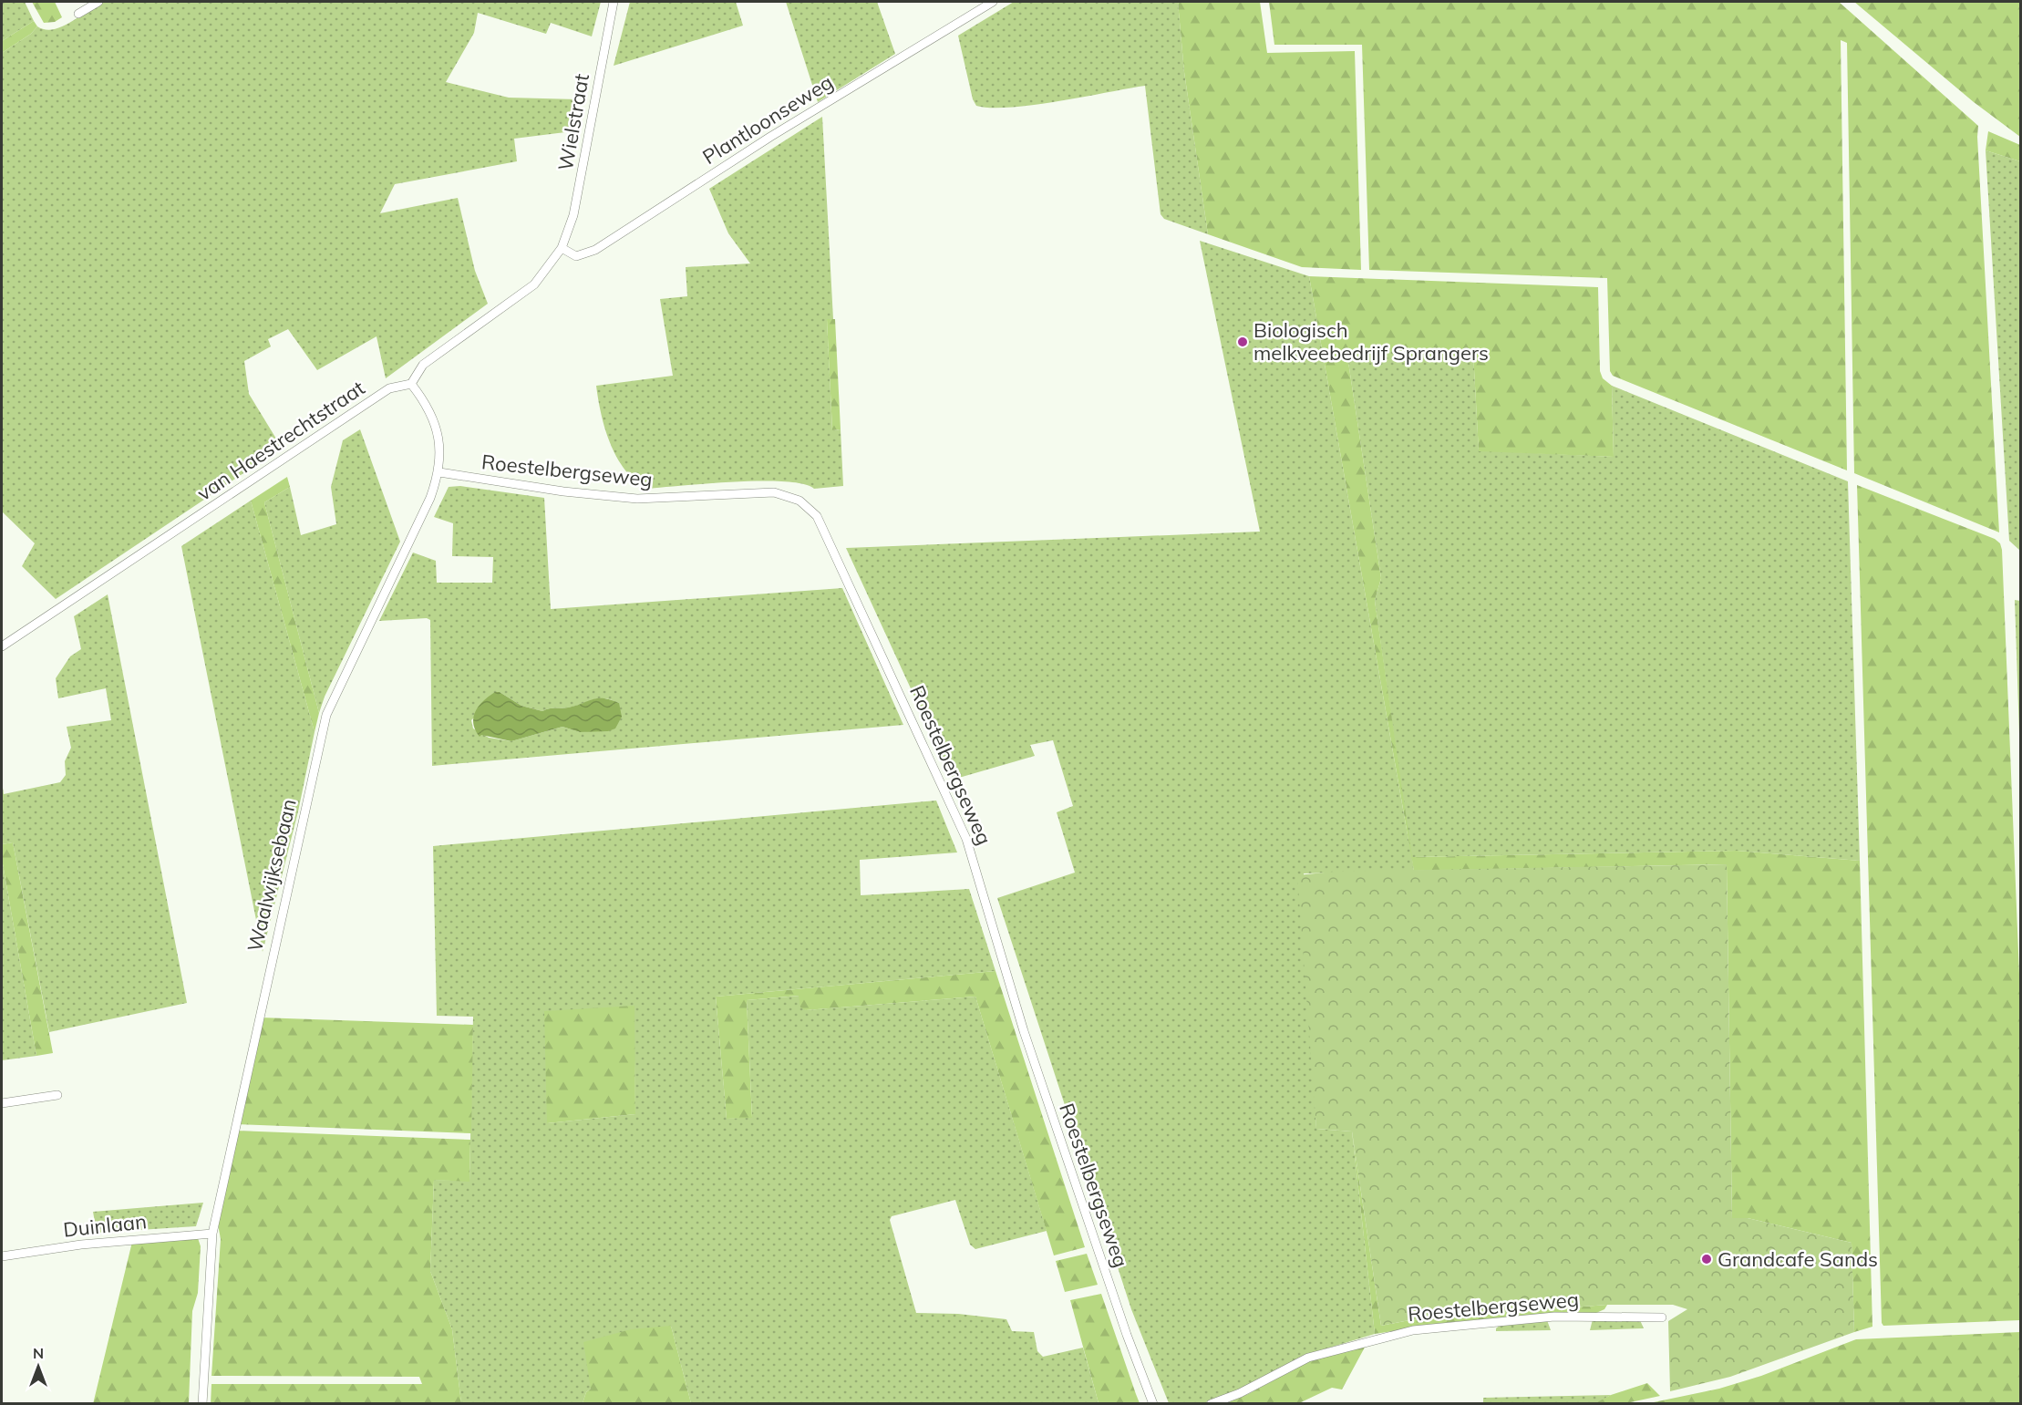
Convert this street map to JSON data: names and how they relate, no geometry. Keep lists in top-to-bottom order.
{
  "streets": {
    "street": [
      "Plantloonseweg",
      "Wielstraat",
      "van Haestrechtstraat",
      "Roestelbergseweg",
      "Waalwijksebaan",
      "Duinlaan"
    ]
  },
  "crossings": [
    ["Plantloonseweg", "Wielstraat"],
    ["van Haestrechtstraat", "Waalwijksebaan"],
    ["Roestelbergseweg", "Waalwijksebaan"],
    ["Waalwijksebaan", "Duinlaan"]
  ],
  "places": ["Biologisch melkveebedrijf Sprangers", "Grandcafe Sands"],
  "north": "top"
}
